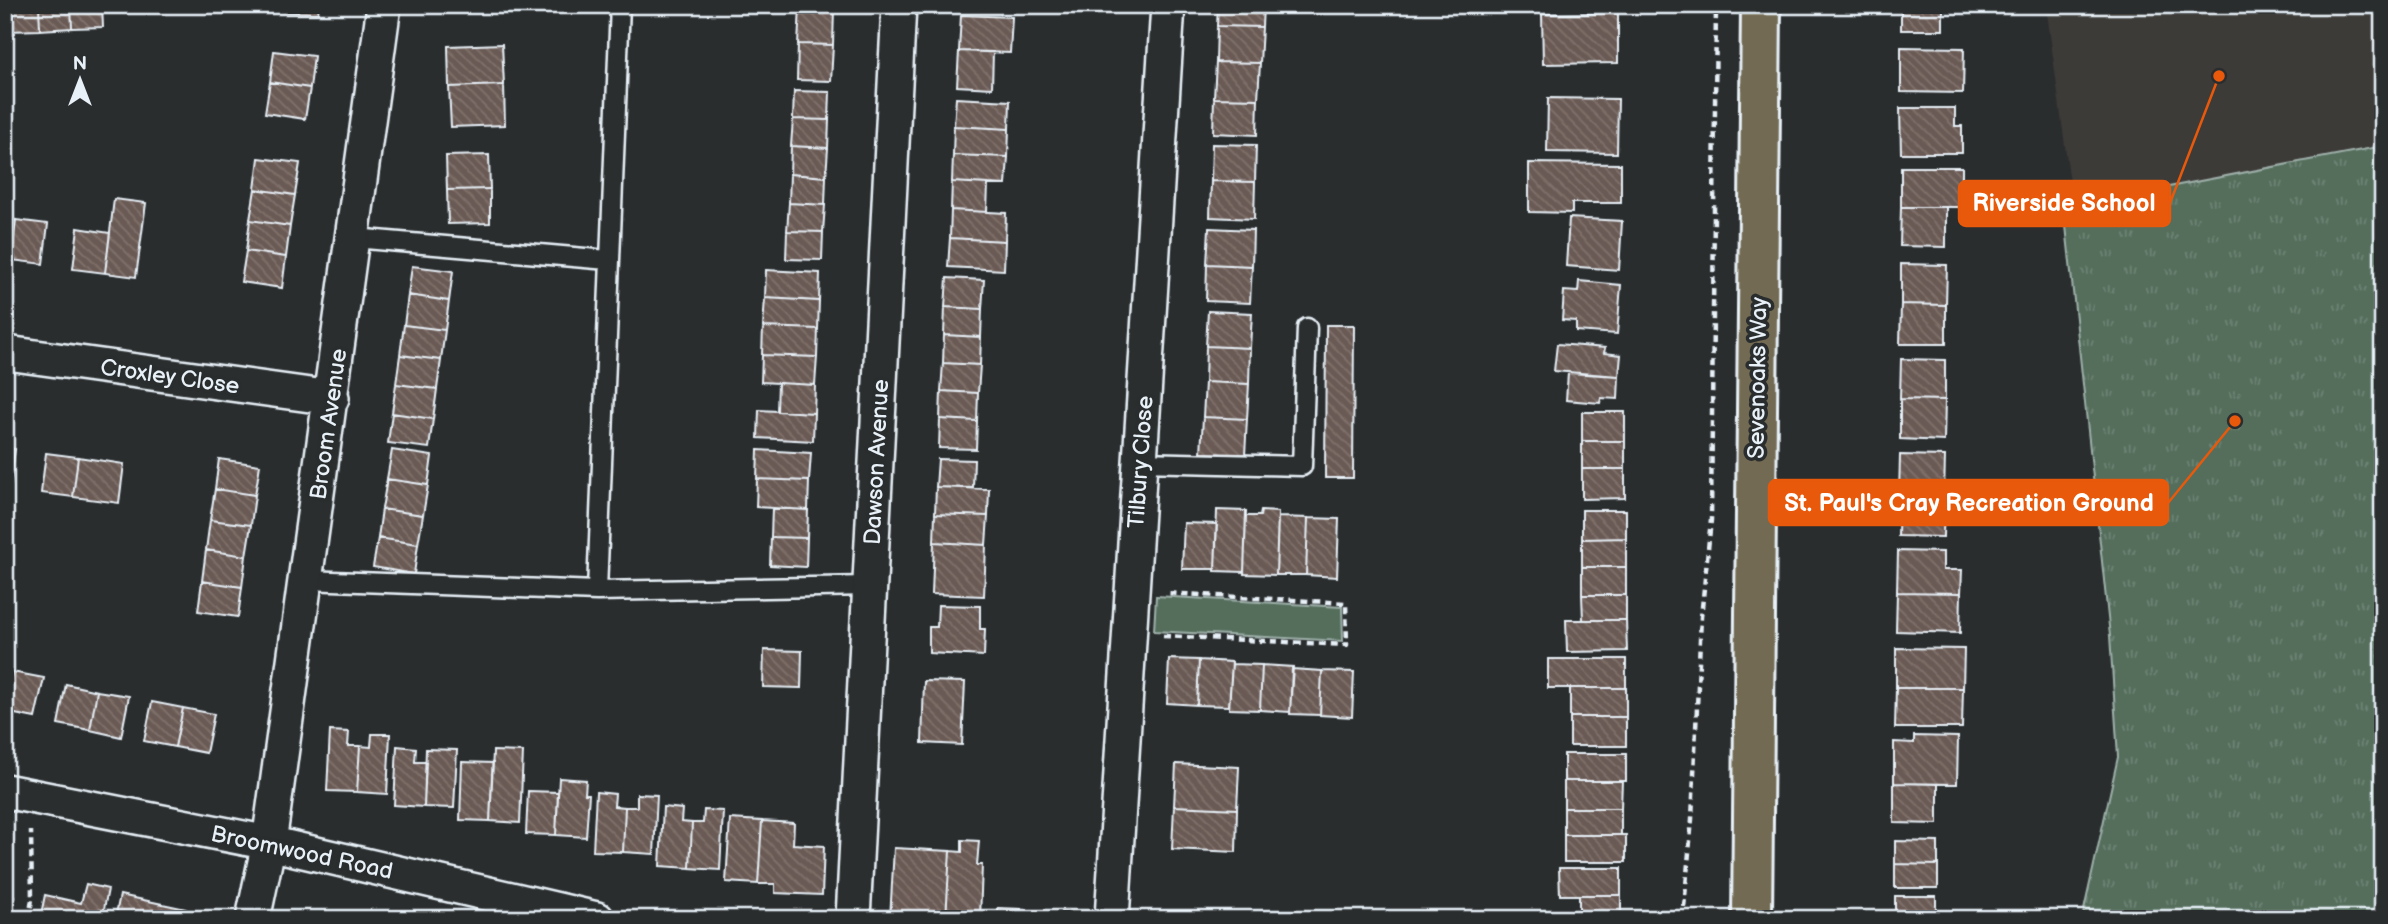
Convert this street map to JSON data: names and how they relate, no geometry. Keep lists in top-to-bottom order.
{
  "streets": {
    "main road": ["Sevenoaks Way"],
    "street": [
      "Croxley Close",
      "Broom Avenue",
      "Dawson Avenue",
      "Tilbury Close",
      "Broomwood Road"
    ]
  },
  "crossings": [
    ["Croxley Close", "Broom Avenue"],
    ["Broom Avenue", "Broomwood Road"]
  ],
  "places": ["Riverside School", "St. Paul's Cray Recreation Ground"],
  "north": "top"
}
